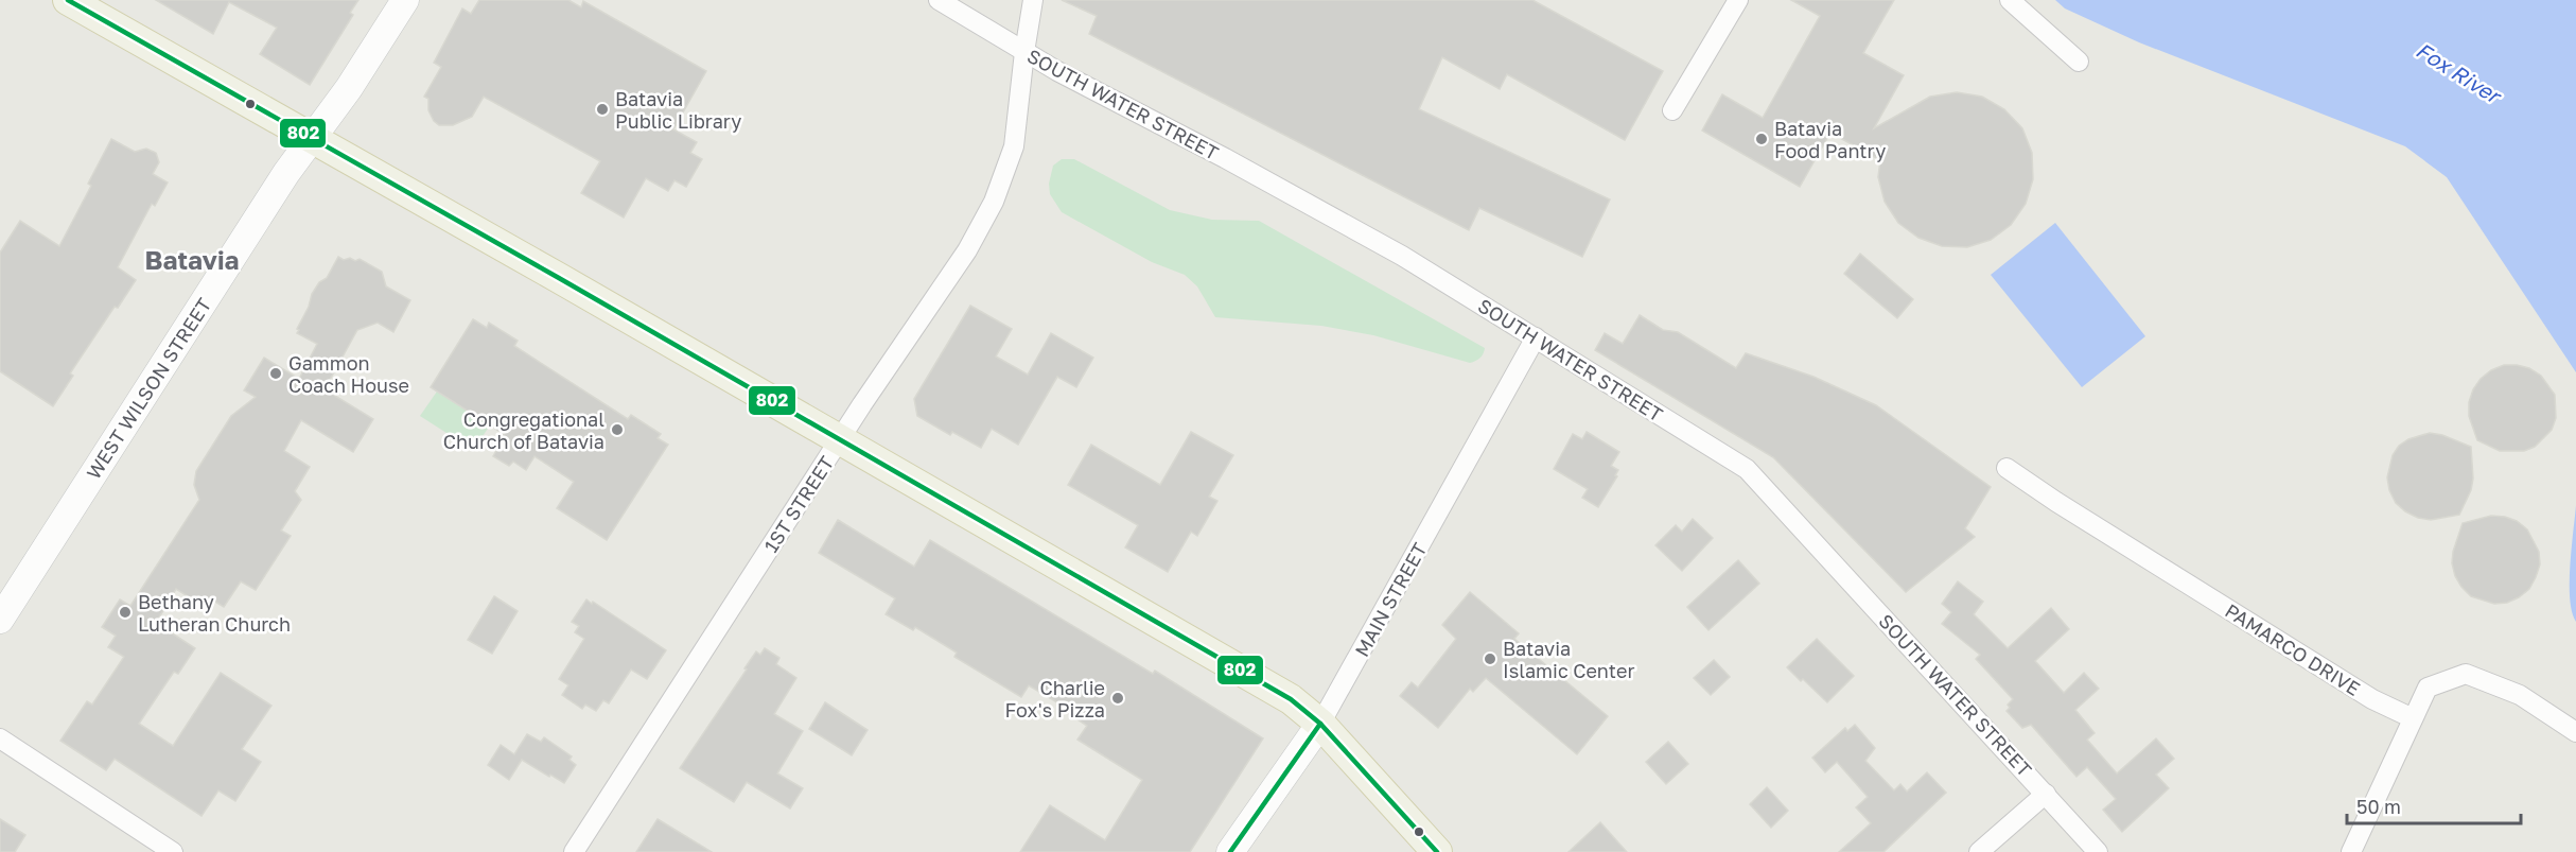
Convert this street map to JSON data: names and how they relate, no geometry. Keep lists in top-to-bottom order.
{
  "streets": {
    "main road": ["WEST WILSON STREET", "MAIN STREET"],
    "street": ["SOUTH WATER STREET", "1ST STREET", "PAMARCO DRIVE"]
  },
  "crossings": [
    ["SOUTH WATER STREET", "1ST STREET"],
    ["SOUTH WATER STREET", "MAIN STREET"]
  ],
  "districts": ["Batavia"],
  "water": ["Fox River"],
  "places": [
    "Batavia Public Library",
    "Batavia Food Pantry",
    "Gammon Coach House",
    "Congregational Church of Batavia",
    "Bethany Lutheran Church",
    "Batavia Islamic Center",
    "Charlie Fox's Pizza"
  ],
  "lines": ["transit line 802"],
  "scale_bar": "50 m"
}
